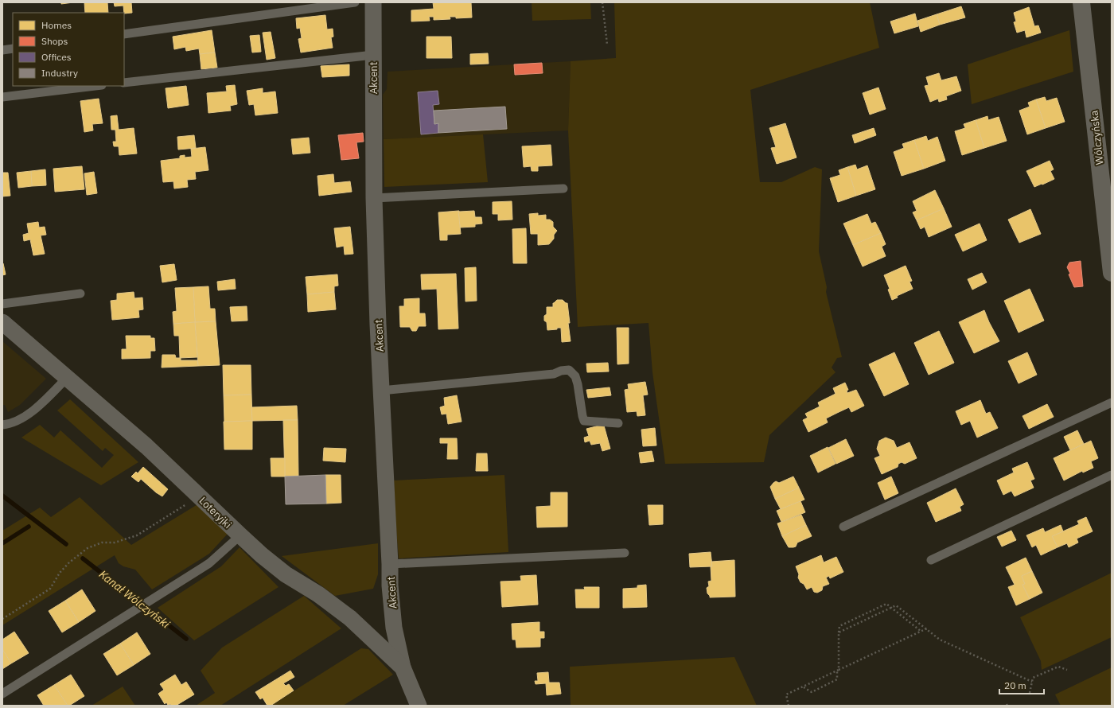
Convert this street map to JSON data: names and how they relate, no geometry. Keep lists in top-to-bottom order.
{
  "streets": {
    "street": ["Akcent", "Wólczyńska", "Loteryjki"]
  },
  "crossings": [
    ["Akcent", "Loteryjki"]
  ],
  "water": ["Kanał Wólczyński"],
  "legend": [
    "Homes",
    "Shops",
    "Offices",
    "Industry"
  ],
  "scale_bar": "20 m"
}
